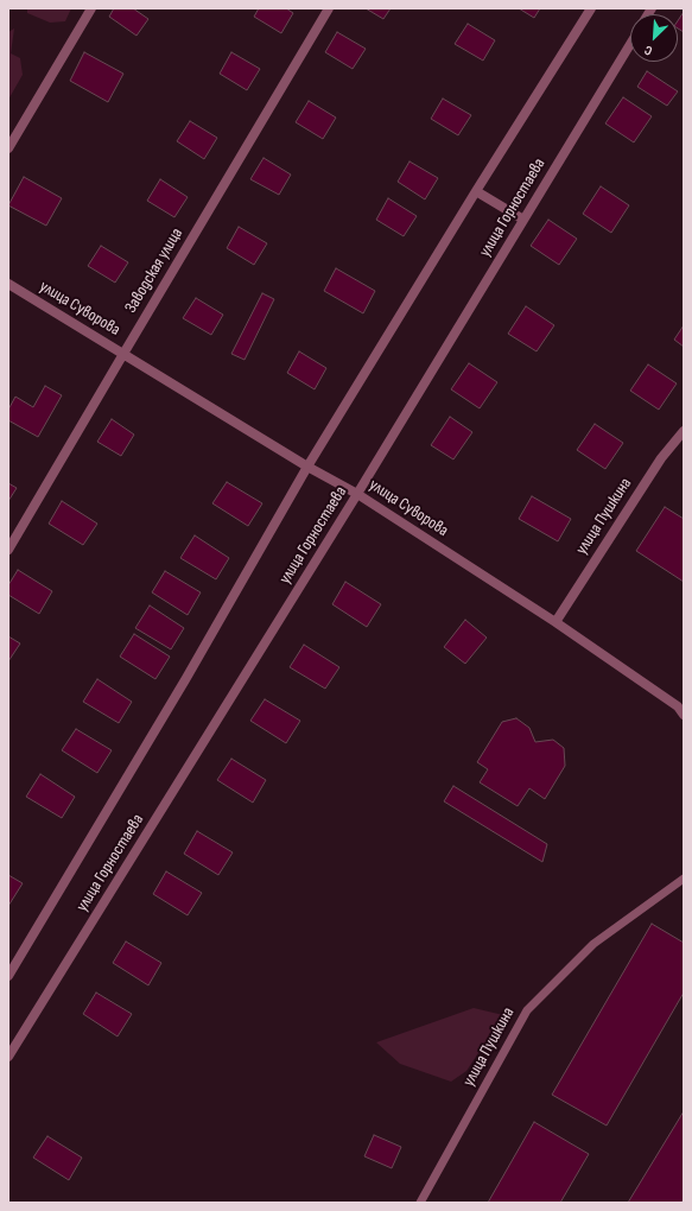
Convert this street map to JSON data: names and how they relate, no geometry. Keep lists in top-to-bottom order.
{
  "streets": {
    "street": [
      "улица Горностаева",
      "Заводская улица",
      "улица Суворова",
      "улица Пушкина"
    ]
  },
  "crossings": [
    ["улица Горностаева", "улица Суворова"],
    ["Заводская улица", "улица Суворова"],
    ["улица Суворова", "улица Пушкина"]
  ],
  "north": "bottom left"
}
